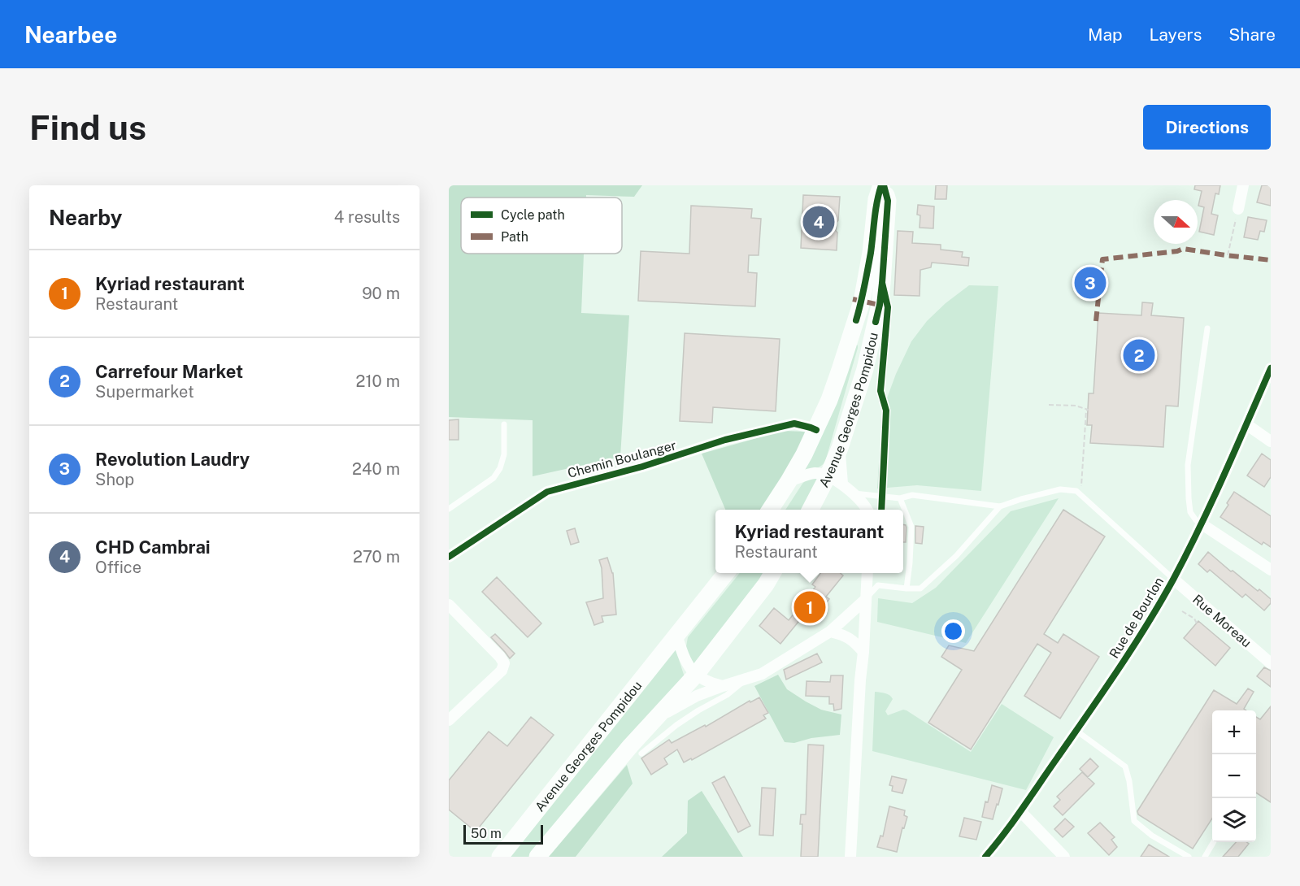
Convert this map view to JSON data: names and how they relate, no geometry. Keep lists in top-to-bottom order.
{
  "streets": {
    "main road": ["Avenue Georges Pompidou"],
    "street": ["Chemin Boulanger", "Rue de Bourlon", "Rue Moreau"]
  },
  "crossings": [
    ["Avenue Georges Pompidou", "Chemin Boulanger"],
    ["Rue de Bourlon", "Rue Moreau"]
  ],
  "legend": ["Cycle path", "Path"],
  "scale_bar": "50 m",
  "north": "right",
  "page": {
    "header": "Nearbee",
    "nav": ["Map", "Layers", "Share"],
    "buttons": "Directions",
    "title": "Find us",
    "heading": ["Nearby", "4 results"],
    "pins": [
      "4",
      "3",
      "2",
      "1"
    ],
    "list": [
      {
        "mark": "1",
        "name": "Kyriad restaurant",
        "note": "Restaurant",
        "value": "90 m"
      },
      {
        "mark": "2",
        "name": "Carrefour Market",
        "note": "Supermarket",
        "value": "210 m"
      },
      {
        "mark": "3",
        "name": "Revolution Laudry",
        "note": "Shop",
        "value": "240 m"
      },
      {
        "mark": "4",
        "name": "CHD Cambrai",
        "note": "Office",
        "value": "270 m"
      }
    ],
    "popup": ["Kyriad restaurant", "Restaurant"],
    "map_buttons": ["+", "−"],
    "scale": "50 m"
  }
}
